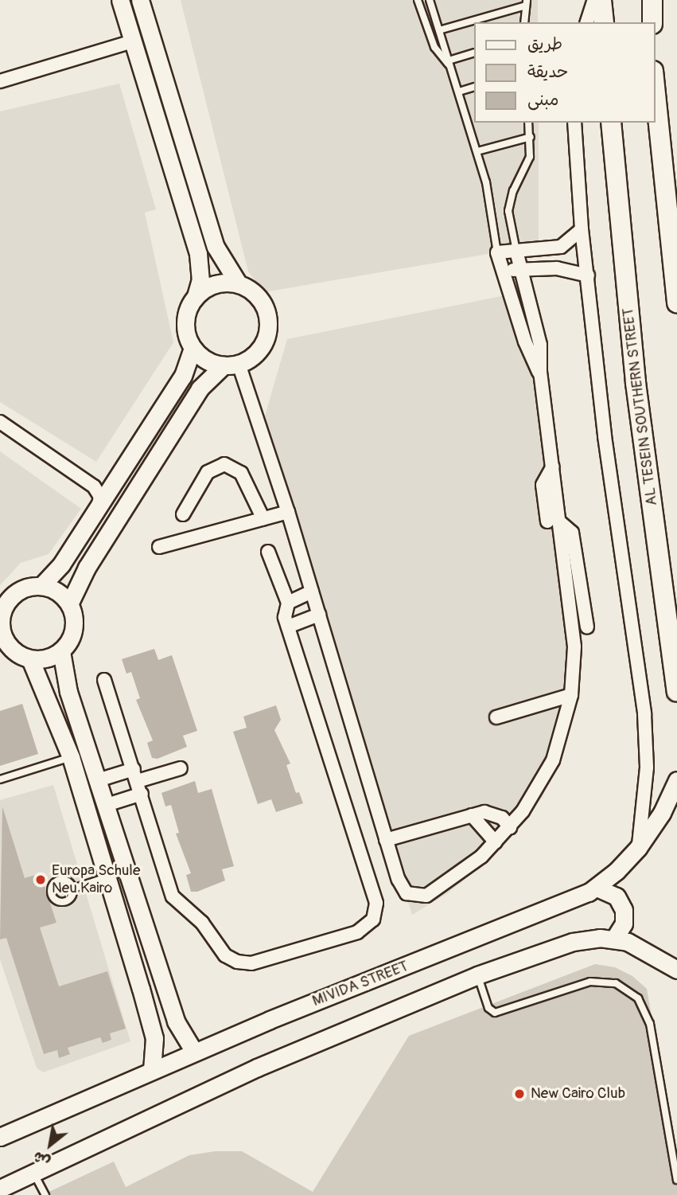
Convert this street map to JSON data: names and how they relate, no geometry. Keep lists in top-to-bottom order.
{
  "streets": {
    "main road": ["AL TESEIN SOUTHERN STREET"],
    "street": ["MIVIDA STREET"]
  },
  "places": ["Europa Schule Neu Kairo", "New Cairo Club"],
  "legend": ["طريق", "حديقة", "مبنى"],
  "north": "bottom left"
}
